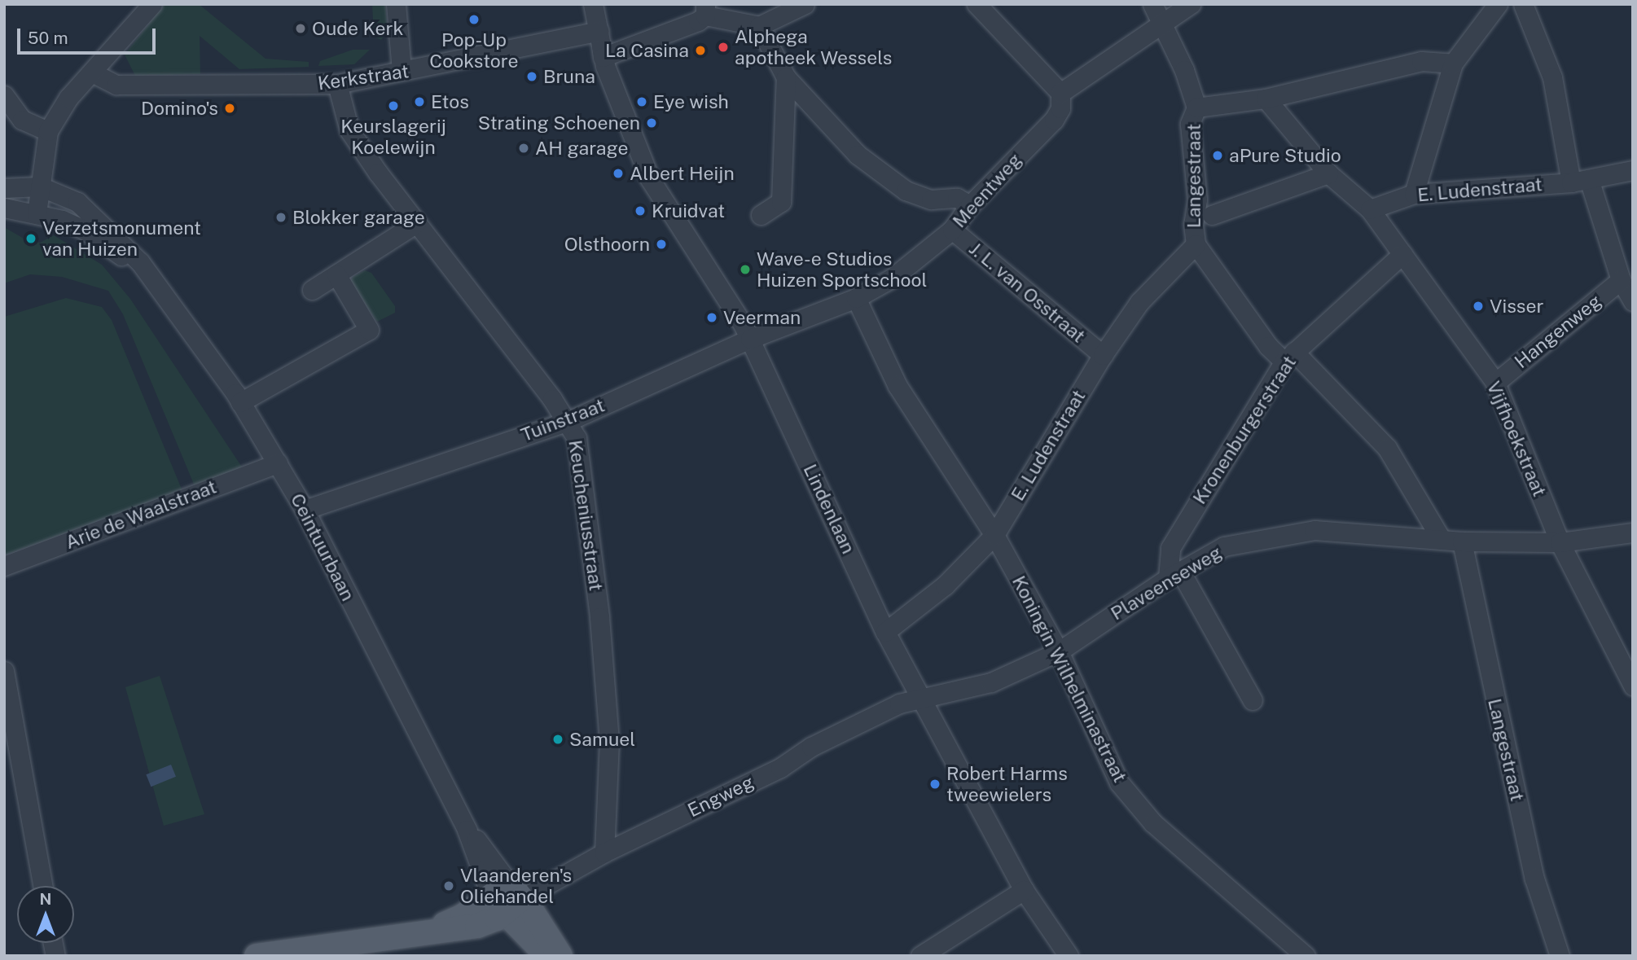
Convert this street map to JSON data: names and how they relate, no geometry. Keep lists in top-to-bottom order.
{
  "streets": {
    "main road": ["Ceintuurbaan"],
    "street": [
      "Kerkstraat",
      "Langestraat",
      "E. Ludenstraat",
      "Meentweg",
      "J. L. van Osstraat",
      "Hangenweg",
      "Tuinstraat",
      "Kronenburgerstraat",
      "Vijfhoekstraat",
      "Lindenlaan",
      "Arie de Waalstraat",
      "Keucheniusstraat",
      "Plaveenseweg",
      "Koningin Wilhelminastraat",
      "Engweg"
    ]
  },
  "crossings": [
    ["Kerkstraat", "Lindenlaan"],
    ["Kerkstraat", "Keucheniusstraat"],
    ["Langestraat", "E. Ludenstraat"],
    ["Langestraat", "Kronenburgerstraat"],
    ["Langestraat", "Plaveenseweg"],
    ["E. Ludenstraat", "J. L. van Osstraat"],
    ["E. Ludenstraat", "Vijfhoekstraat"],
    ["E. Ludenstraat", "Lindenlaan"],
    ["E. Ludenstraat", "Koningin Wilhelminastraat"],
    ["Meentweg", "J. L. van Osstraat"],
    ["Meentweg", "Tuinstraat"],
    ["Meentweg", "Lindenlaan"],
    ["Meentweg", "Koningin Wilhelminastraat"],
    ["Hangenweg", "Vijfhoekstraat"],
    ["Tuinstraat", "Lindenlaan"],
    ["Tuinstraat", "Keucheniusstraat"],
    ["Tuinstraat", "Ceintuurbaan"],
    ["Kronenburgerstraat", "Vijfhoekstraat"],
    ["Kronenburgerstraat", "Plaveenseweg"],
    ["Vijfhoekstraat", "Plaveenseweg"],
    ["Lindenlaan", "Plaveenseweg"],
    ["Lindenlaan", "Engweg"],
    ["Arie de Waalstraat", "Ceintuurbaan"],
    ["Keucheniusstraat", "Engweg"],
    ["Ceintuurbaan", "Engweg"],
    ["Plaveenseweg", "Koningin Wilhelminastraat"],
    ["Plaveenseweg", "Engweg"]
  ],
  "places": [
    "Pop-Up Cookstore",
    "Oude Kerk",
    "Alphega apotheek Wessels",
    "La Casina",
    "Bruna",
    "Etos",
    "Eye wish",
    "Keurslagerij Koelewijn",
    "Domino's",
    "Strating Schoenen",
    "AH garage",
    "aPure Studio",
    "Albert Heijn",
    "Kruidvat",
    "Blokker garage",
    "Verzetsmonument van Huizen",
    "Olsthoorn",
    "Wave-e Studios Huizen Sportschool",
    "Visser",
    "Veerman",
    "Samuel",
    "Robert Harms tweewielers",
    "Vlaanderen's Oliehandel"
  ],
  "scale_bar": "50 m",
  "north": "top"
}
